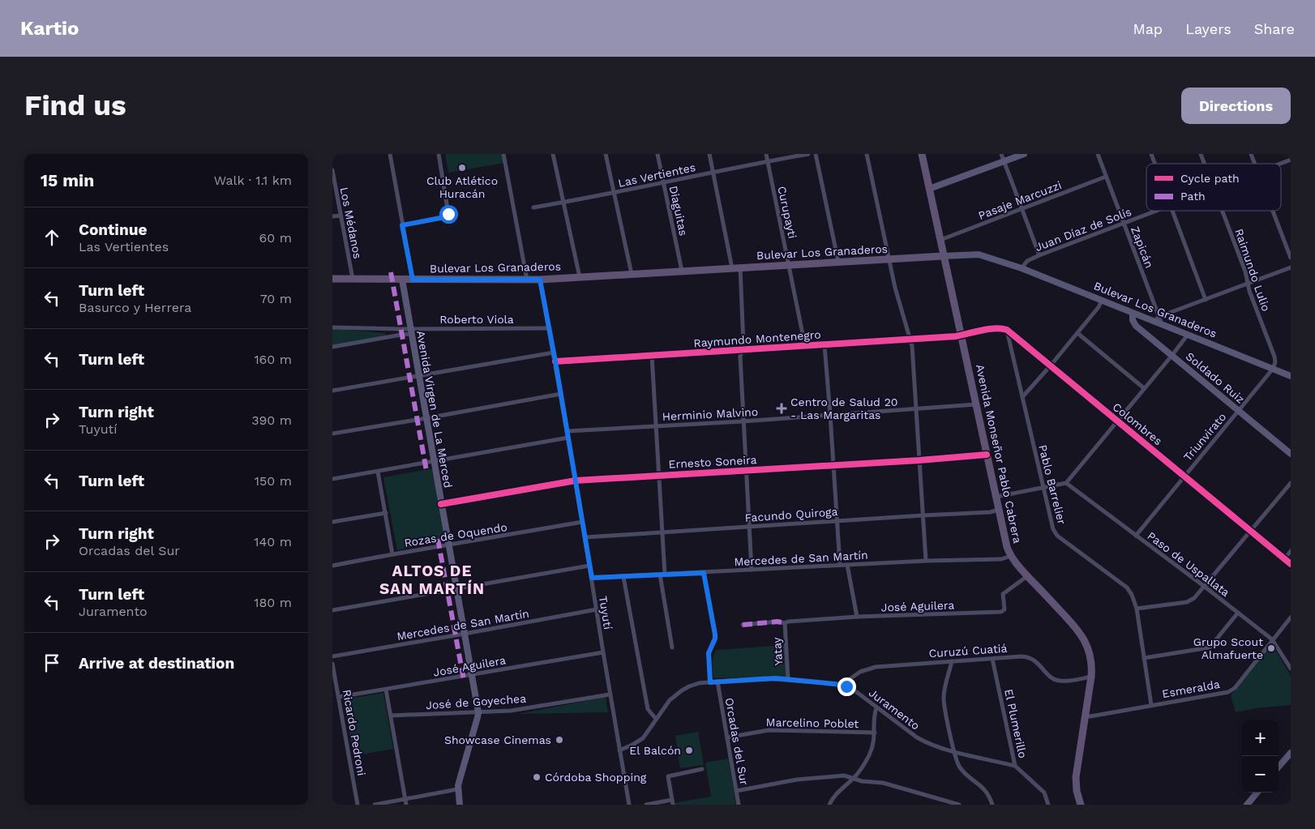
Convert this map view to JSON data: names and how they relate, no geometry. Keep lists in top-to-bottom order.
{
  "streets": {
    "main road": [
      "Bulevar Los Granaderos",
      "Soldado Ruiz",
      "Avenida Virgen de La Merced",
      "Avenida Monseñor Pablo Cabrera"
    ],
    "street": [
      "Las Vertientes",
      "Pasaje Marcuzzi",
      "Diaguitas",
      "Curupayti",
      "Los Médanos",
      "Juan Díaz de Solís",
      "Zapicán",
      "Raimundo Lulio",
      "Roberto Viola",
      "Raymundo Montenegro",
      "Herminio Malvino",
      "Colombres",
      "Triunvirato",
      "Ernesto Soneira",
      "Pablo Barrelier",
      "Facundo Quiroga",
      "Rozas de Oquendo",
      "Mercedes de San Martín",
      "Paso de Uspallata",
      "José Aguilera",
      "Tuyutí",
      "Curuzú Cuatiá",
      "Yatay",
      "Esmeralda",
      "José de Goyechea",
      "Juramento",
      "Marcelino Poblet",
      "El Plumerillo",
      "Ricardo Pedroni",
      "Orcadas del Sur"
    ]
  },
  "crossings": [
    ["Las Vertientes", "Diaguitas"],
    ["Las Vertientes", "Curupayti"],
    ["Pasaje Marcuzzi", "Zapicán"],
    ["Pasaje Marcuzzi", "Avenida Monseñor Pablo Cabrera"],
    ["Diaguitas", "Bulevar Los Granaderos"],
    ["Curupayti", "Bulevar Los Granaderos"],
    ["Curupayti", "Raymundo Montenegro"],
    ["Los Médanos", "Bulevar Los Granaderos"],
    ["Juan Díaz de Solís", "Zapicán"],
    ["Juan Díaz de Solís", "Bulevar Los Granaderos"],
    ["Zapicán", "Bulevar Los Granaderos"],
    ["Bulevar Los Granaderos", "Raimundo Lulio"],
    ["Bulevar Los Granaderos", "Soldado Ruiz"],
    ["Bulevar Los Granaderos", "Avenida Virgen de La Merced"],
    ["Bulevar Los Granaderos", "Triunvirato"],
    ["Bulevar Los Granaderos", "Avenida Monseñor Pablo Cabrera"],
    ["Bulevar Los Granaderos", "Tuyutí"],
    ["Raimundo Lulio", "Triunvirato"],
    ["Roberto Viola", "Avenida Virgen de La Merced"],
    ["Roberto Viola", "Tuyutí"],
    ["Raymundo Montenegro", "Avenida Monseñor Pablo Cabrera"],
    ["Raymundo Montenegro", "Tuyutí"],
    ["Soldado Ruiz", "Triunvirato"],
    ["Avenida Virgen de La Merced", "Ernesto Soneira"],
    ["Avenida Virgen de La Merced", "Rozas de Oquendo"],
    ["Avenida Virgen de La Merced", "Mercedes de San Martín"],
    ["Avenida Virgen de La Merced", "José Aguilera"],
    ["Avenida Virgen de La Merced", "José de Goyechea"],
    ["Herminio Malvino", "Avenida Monseñor Pablo Cabrera"],
    ["Herminio Malvino", "Tuyutí"],
    ["Colombres", "Triunvirato"],
    ["Colombres", "Pablo Barrelier"],
    ["Triunvirato", "Paso de Uspallata"],
    ["Avenida Monseñor Pablo Cabrera", "Ernesto Soneira"],
    ["Avenida Monseñor Pablo Cabrera", "Facundo Quiroga"],
    ["Avenida Monseñor Pablo Cabrera", "Mercedes de San Martín"],
    ["Avenida Monseñor Pablo Cabrera", "José Aguilera"],
    ["Avenida Monseñor Pablo Cabrera", "Curuzú Cuatiá"],
    ["Avenida Monseñor Pablo Cabrera", "Esmeralda"],
    ["Ernesto Soneira", "Tuyutí"],
    ["Pablo Barrelier", "Esmeralda"],
    ["Facundo Quiroga", "Tuyutí"],
    ["Rozas de Oquendo", "Tuyutí"],
    ["Mercedes de San Martín", "Tuyutí"],
    ["Paso de Uspallata", "Esmeralda"],
    ["José Aguilera", "Tuyutí"],
    ["José Aguilera", "Yatay"],
    ["José Aguilera", "Ricardo Pedroni"],
    ["Tuyutí", "José de Goyechea"],
    ["Tuyutí", "Juramento"],
    ["Curuzú Cuatiá", "Juramento"],
    ["Curuzú Cuatiá", "El Plumerillo"],
    ["Yatay", "Juramento"],
    ["Juramento", "El Plumerillo"],
    ["Juramento", "Orcadas del Sur"],
    ["Marcelino Poblet", "Orcadas del Sur"]
  ],
  "districts": ["ALTOS DE SAN MARTÍN"],
  "places": {
    "other": [
      "Club Atlético Huracán",
      "Grupo Scout Almafuerte",
      "Showcase Cinemas",
      "El Balcón",
      "Córdoba Shopping"
    ],
    "health": ["Centro de Salud 20 - Las Margaritas"]
  },
  "legend": ["Cycle path", "Path"],
  "page": {
    "header": "Kartio",
    "nav": ["Map", "Layers", "Share"],
    "buttons": "Directions",
    "title": "Find us",
    "heading": ["15 min", "Walk · 1.1 km"],
    "list": [
      ["Continue", "Las Vertientes", "60 m"],
      ["Turn left", "Basurco y Herrera", "70 m"],
      ["Turn left", "160 m"],
      ["Turn right", "Tuyutí", "390 m"],
      ["Turn left", "150 m"],
      ["Turn right", "Orcadas del Sur", "140 m"],
      ["Turn left", "Juramento", "180 m"],
      "Arrive at destination"
    ],
    "map_buttons": ["+", "−"]
  }
}
